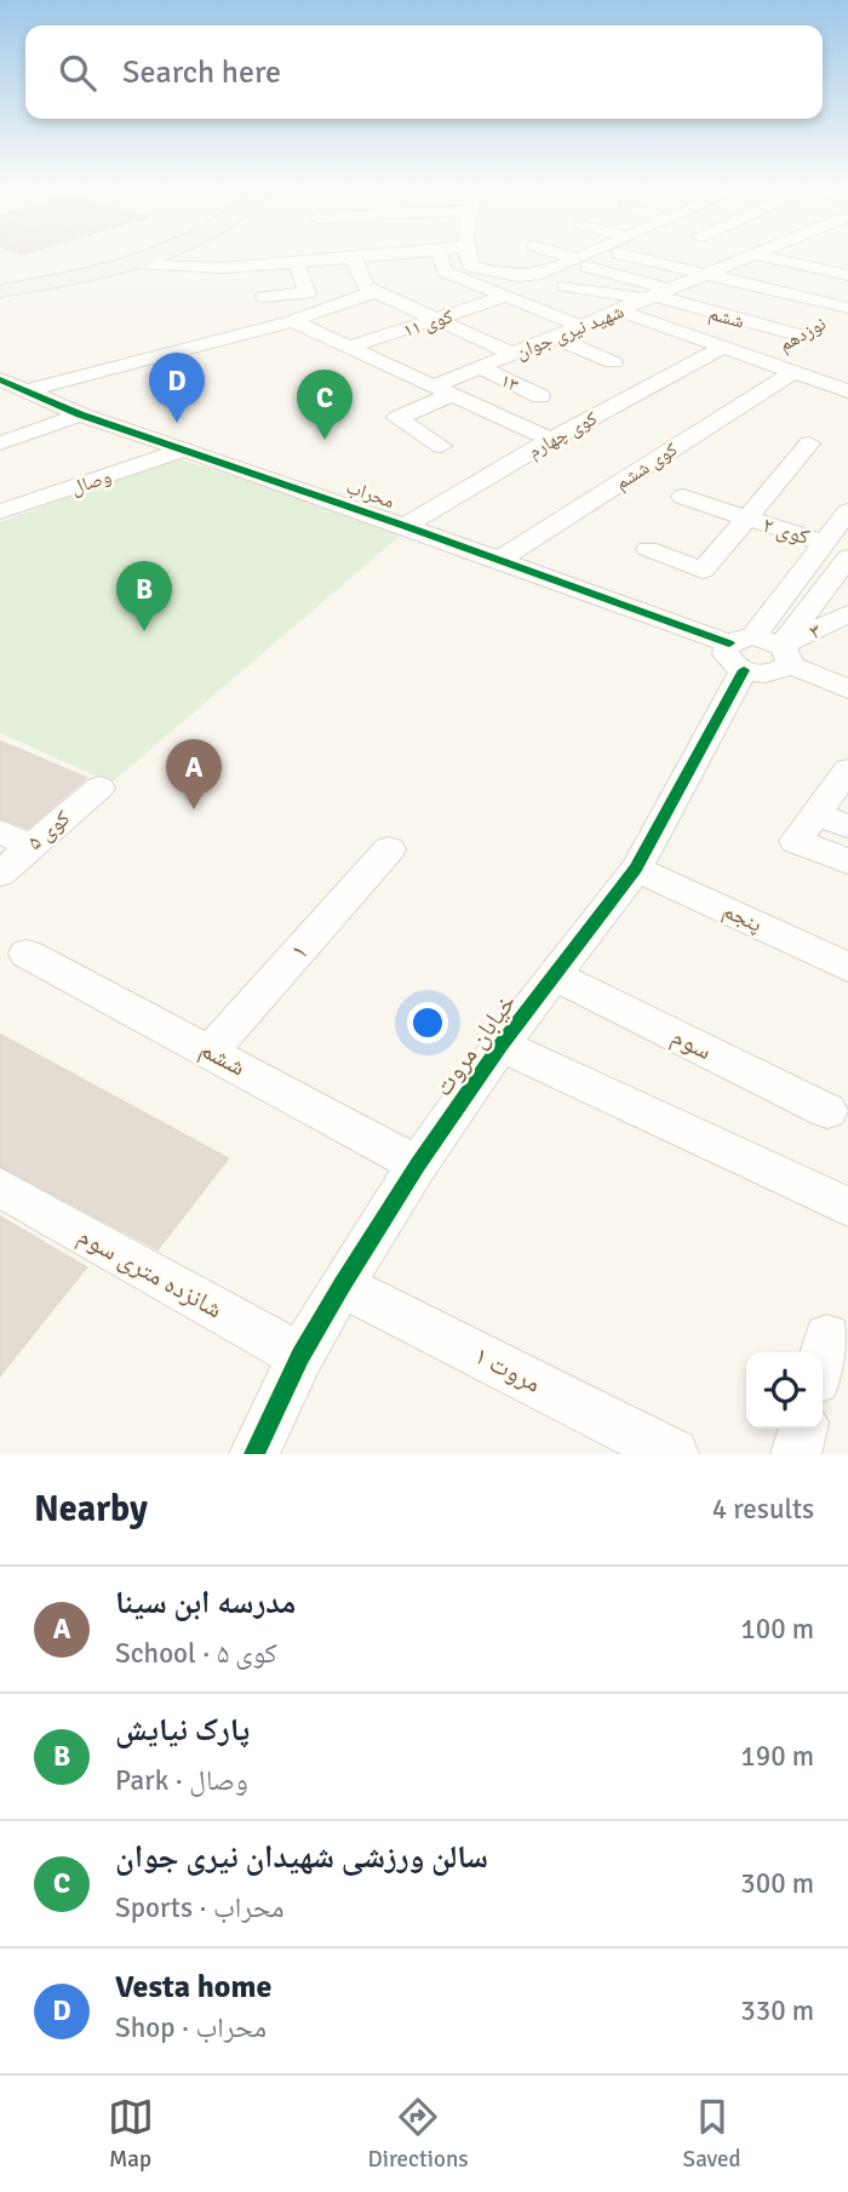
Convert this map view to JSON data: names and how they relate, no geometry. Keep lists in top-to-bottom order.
{
  "streets": {
    "street": [
      "ششم",
      "کوی ۱۱",
      "شهید نیری جوان",
      "نوزدهم",
      "۱۳",
      "کوی چهارم",
      "کوی ششم",
      "وصال",
      "محراب",
      "کوی ۲",
      "۳",
      "کوی ۵",
      "پنجم",
      "۱",
      "سوم",
      "خیابان مروت",
      "شانزده متری سوم",
      "مروت ۱"
    ]
  },
  "crossings": [
    ["ششم", "شهید نیری جوان"],
    ["ششم", "نوزدهم"],
    ["ششم", "۱"],
    ["ششم", "خیابان مروت"],
    ["شهید نیری جوان", "۱۳"],
    ["کوی چهارم", "محراب"],
    ["کوی ششم", "محراب"],
    ["وصال", "محراب"],
    ["محراب", "۳"],
    ["محراب", "خیابان مروت"],
    ["کوی ۲", "خیابان مروت"],
    ["پنجم", "خیابان مروت"],
    ["سوم", "خیابان مروت"],
    ["خیابان مروت", "شانزده متری سوم"],
    ["خیابان مروت", "مروت ۱"]
  ],
  "page": {
    "search": "Search here",
    "pins": [
      "D",
      "C",
      "B",
      "A"
    ],
    "heading": ["Nearby", "4 results"],
    "list": [
      {
        "mark": "A",
        "name": "مدرسه ابن سینا",
        "note": "School · کوی ۵",
        "value": "100 m"
      },
      {
        "mark": "B",
        "name": "پارک نیایش",
        "note": "Park · وصال",
        "value": "190 m"
      },
      {
        "mark": "C",
        "name": "سالن ورزشی شهیدان نیری جوان",
        "note": "Sports · محراب",
        "value": "300 m"
      },
      {
        "mark": "D",
        "name": "Vesta home",
        "note": "Shop · محراب",
        "value": "330 m"
      }
    ],
    "nav": ["Map", "Directions", "Saved"]
  }
}
